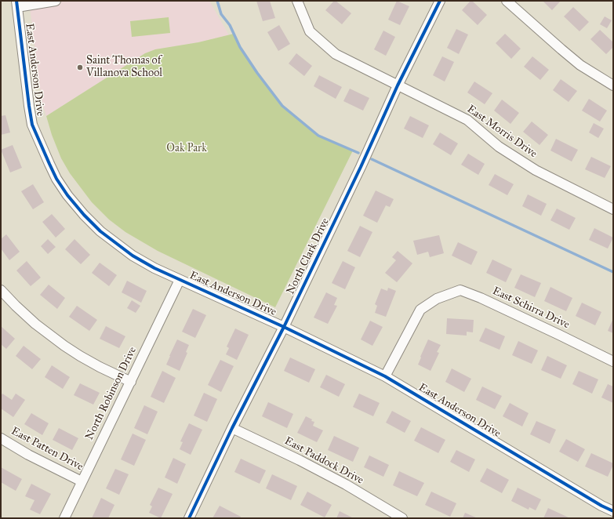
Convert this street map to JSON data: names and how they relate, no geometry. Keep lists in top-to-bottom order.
{
  "streets": {
    "street": [
      "East Anderson Drive",
      "East Morris Drive",
      "North Clark Drive",
      "East Schirra Drive",
      "North Robinson Drive",
      "East Patten Drive",
      "East Paddock Drive"
    ]
  },
  "crossings": [
    ["East Anderson Drive", "North Clark Drive"],
    ["East Anderson Drive", "East Schirra Drive"],
    ["East Anderson Drive", "North Robinson Drive"],
    ["East Morris Drive", "North Clark Drive"],
    ["North Clark Drive", "East Paddock Drive"],
    ["North Robinson Drive", "East Patten Drive"]
  ],
  "parks": ["Oak Park"],
  "places": ["Saint Thomas of Villanova School"]
}
